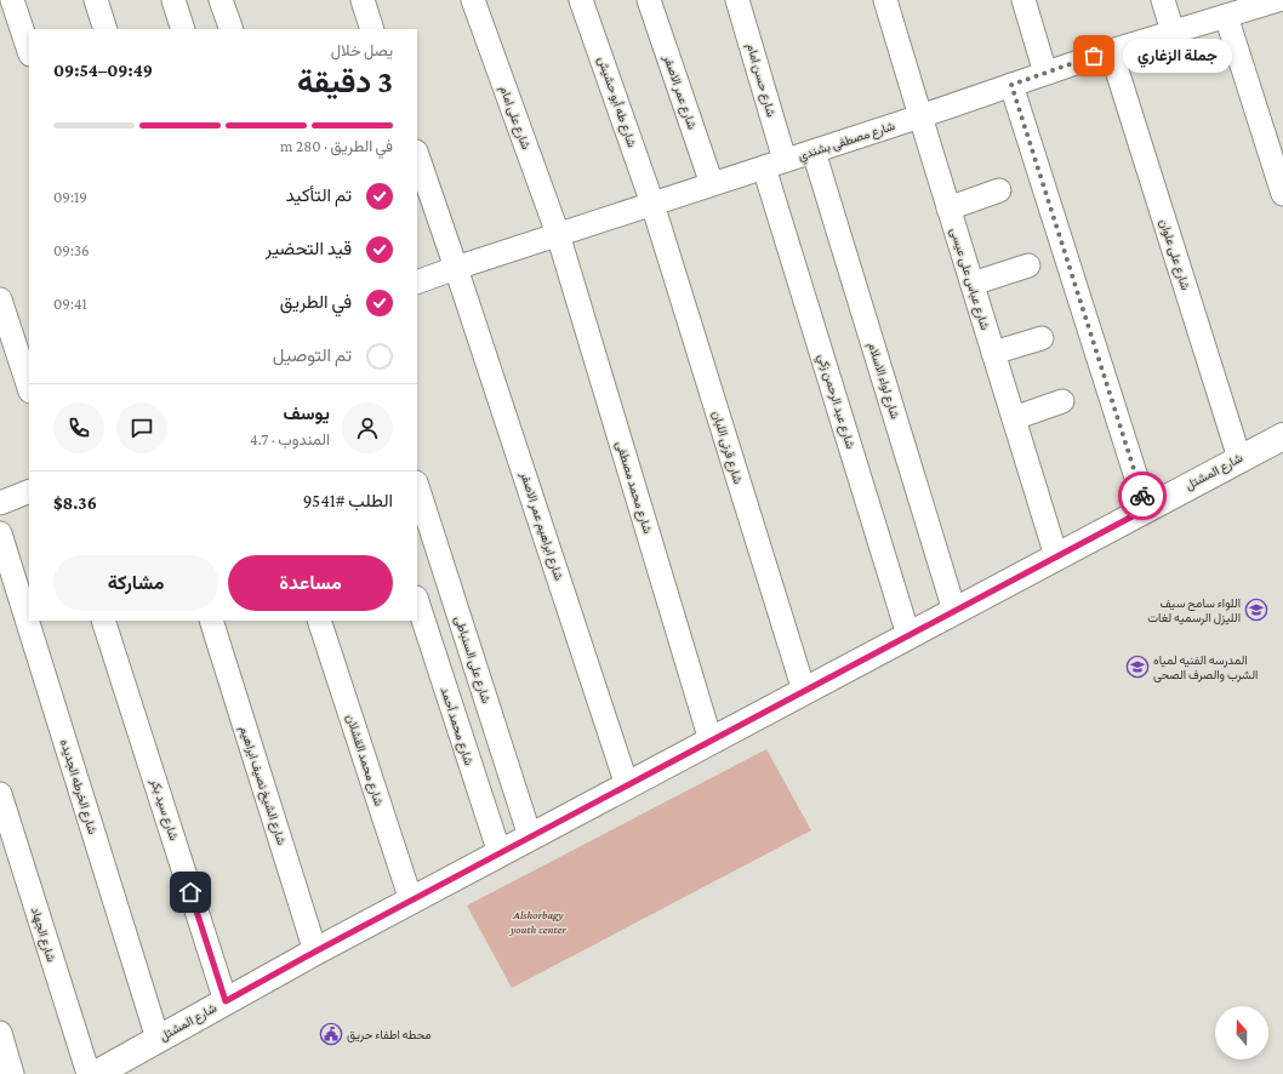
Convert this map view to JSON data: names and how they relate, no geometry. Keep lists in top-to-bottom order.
{
  "streets": {
    "street": [
      "شارع حسن امام",
      "شارع عمر الاصفر",
      "شارع طه أبو حشيش",
      "شارع على امام",
      "شارع مصطفى بشندي",
      "شارع على علوان",
      "شارع عباس على عيسى",
      "شارع لواء الاسلام",
      "شارع عبد الرحمن زكي",
      "شارع قرنى اللبان",
      "شارع المشتل",
      "شارع محمد مصطفى",
      "شارع ابراهيم عمر الاصفر",
      "شارع على السنباطى",
      "شارع محمد أحمد",
      "شارع محمد القشلان",
      "شارع الشيخ نصيف ابراهيم",
      "شارع الخرطه الجديده",
      "شارع سيد بكر",
      "شارع الجهاد"
    ]
  },
  "crossings": [
    ["شارع حسن امام", "شارع مصطفى بشندي"],
    ["شارع حسن امام", "شارع عبد الرحمن زكي"],
    ["شارع عمر الاصفر", "شارع مصطفى بشندي"],
    ["شارع طه أبو حشيش", "شارع مصطفى بشندي"],
    ["شارع طه أبو حشيش", "شارع قرنى اللبان"],
    ["شارع على امام", "شارع مصطفى بشندي"],
    ["شارع على امام", "شارع محمد مصطفى"],
    ["شارع مصطفى بشندي", "شارع على علوان"],
    ["شارع مصطفى بشندي", "شارع عباس على عيسى"],
    ["شارع مصطفى بشندي", "شارع لواء الاسلام"],
    ["شارع مصطفى بشندي", "شارع عبد الرحمن زكي"],
    ["شارع مصطفى بشندي", "شارع قرنى اللبان"],
    ["شارع مصطفى بشندي", "شارع محمد مصطفى"],
    ["شارع مصطفى بشندي", "شارع ابراهيم عمر الاصفر"],
    ["شارع على علوان", "شارع المشتل"],
    ["شارع عباس على عيسى", "شارع المشتل"],
    ["شارع لواء الاسلام", "شارع المشتل"],
    ["شارع عبد الرحمن زكي", "شارع المشتل"],
    ["شارع قرنى اللبان", "شارع المشتل"],
    ["شارع المشتل", "شارع محمد مصطفى"],
    ["شارع المشتل", "شارع ابراهيم عمر الاصفر"],
    ["شارع المشتل", "شارع على السنباطى"],
    ["شارع المشتل", "شارع محمد أحمد"],
    ["شارع المشتل", "شارع محمد القشلان"],
    ["شارع المشتل", "شارع الشيخ نصيف ابراهيم"],
    ["شارع المشتل", "شارع الخرطه الجديده"],
    ["شارع المشتل", "شارع سيد بكر"]
  ],
  "parks": ["Alshorbagy youth center"],
  "places": {
    "other": ["جملة الزغاري"],
    "school or university": ["اللواء سامح سيف الليزل الرسميه لغات", "المدرسه الفنيه لمياه الشرب والصرف الصحى"],
    "public building": ["محطه اطفاء حريق"]
  },
  "north": "top",
  "page": {
    "heading": ["3 دقيقة", "يصل خلال", "09:49–09:54"],
    "panel": [
      "يوسف",
      "المندوب · 4.7",
      "الطلب #9541",
      "$8.36"
    ],
    "bubble": "جملة الزغاري",
    "bar": "في الطريق · 280 m",
    "list": [
      ["تم التأكيد", "09:19"],
      ["قيد التحضير", "09:36"],
      ["في الطريق", "09:41"],
      "تم التوصيل"
    ],
    "buttons": ["مساعدة", "مشاركة"]
  }
}
